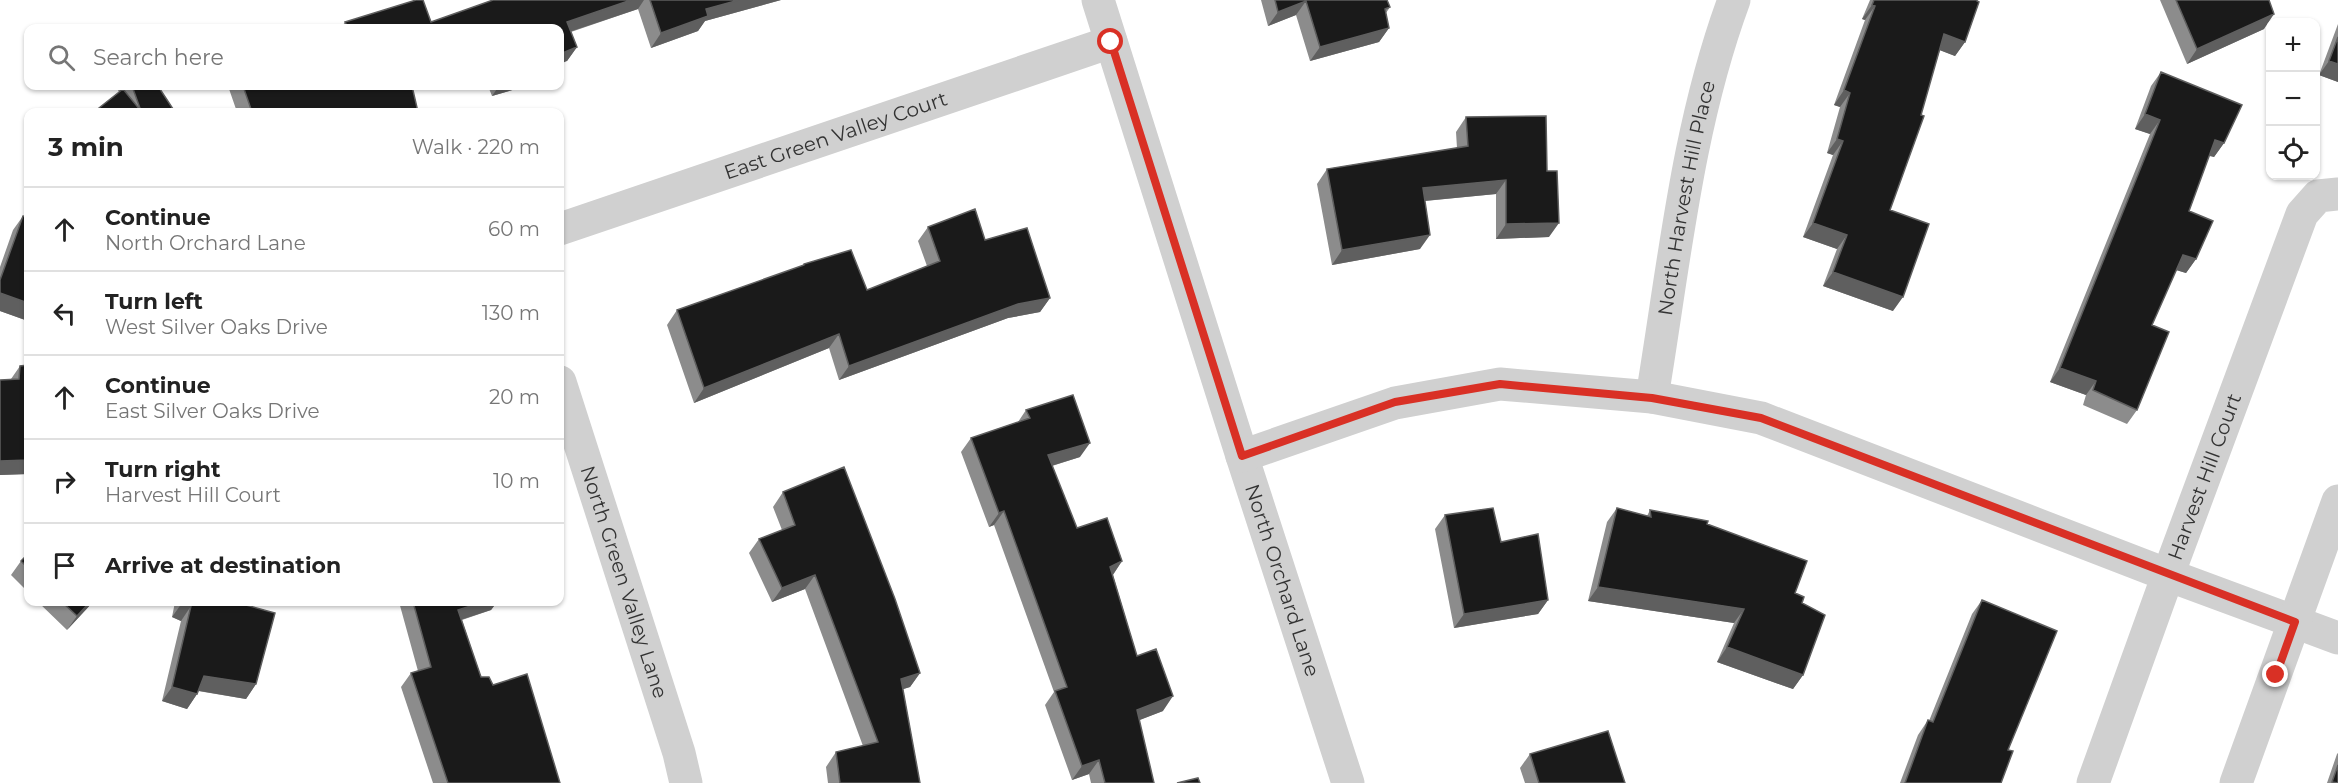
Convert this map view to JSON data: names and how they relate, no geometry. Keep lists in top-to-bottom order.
{
  "streets": {
    "street": [
      "East Green Valley Court",
      "North Harvest Hill Place",
      "Harvest Hill Court",
      "North Orchard Lane",
      "North Green Valley Lane"
    ]
  },
  "crossings": [
    ["East Green Valley Court", "North Orchard Lane"]
  ],
  "page": {
    "map_buttons": ["+", "−"],
    "search": "Search here",
    "heading": ["3 min", "Walk · 220 m"],
    "list": [
      ["Continue", "North Orchard Lane", "60 m"],
      ["Turn left", "West Silver Oaks Drive", "130 m"],
      ["Continue", "East Silver Oaks Drive", "20 m"],
      ["Turn right", "Harvest Hill Court", "10 m"],
      "Arrive at destination"
    ]
  }
}
